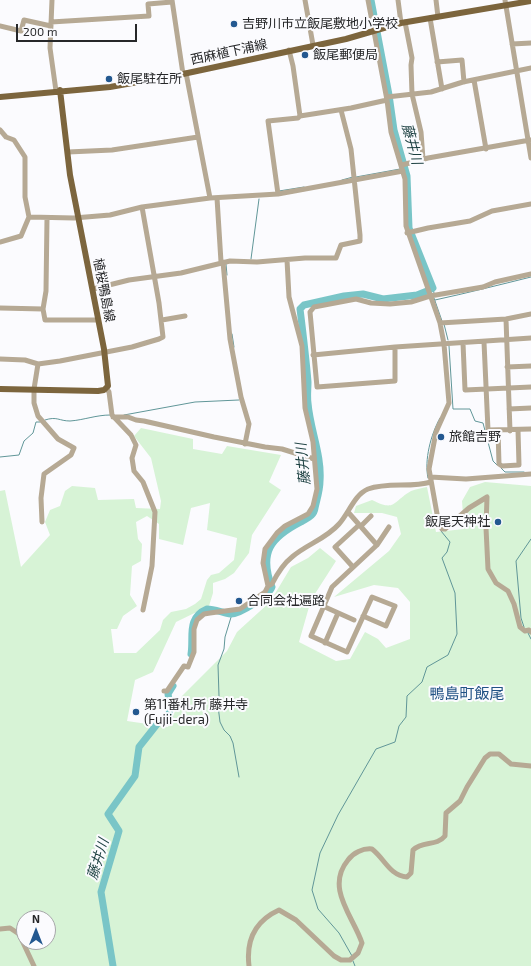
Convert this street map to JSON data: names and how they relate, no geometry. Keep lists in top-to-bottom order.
{
  "streets": {
    "main road": ["西麻植下浦線", "植桜鴨島線"]
  },
  "crossings": [
    ["西麻植下浦線", "植桜鴨島線"]
  ],
  "districts": ["鴨島町飯尾"],
  "water": ["藤井川"],
  "places": [
    "吉野川市立飯尾敷地小学校",
    "飯尾郵便局",
    "飯尾駐在所",
    "旅館吉野",
    "飯尾天神社",
    "合同会社遍路",
    "第11番札所 藤井寺 (Fujii-dera)"
  ],
  "scale_bar": "200 m",
  "north": "top"
}
